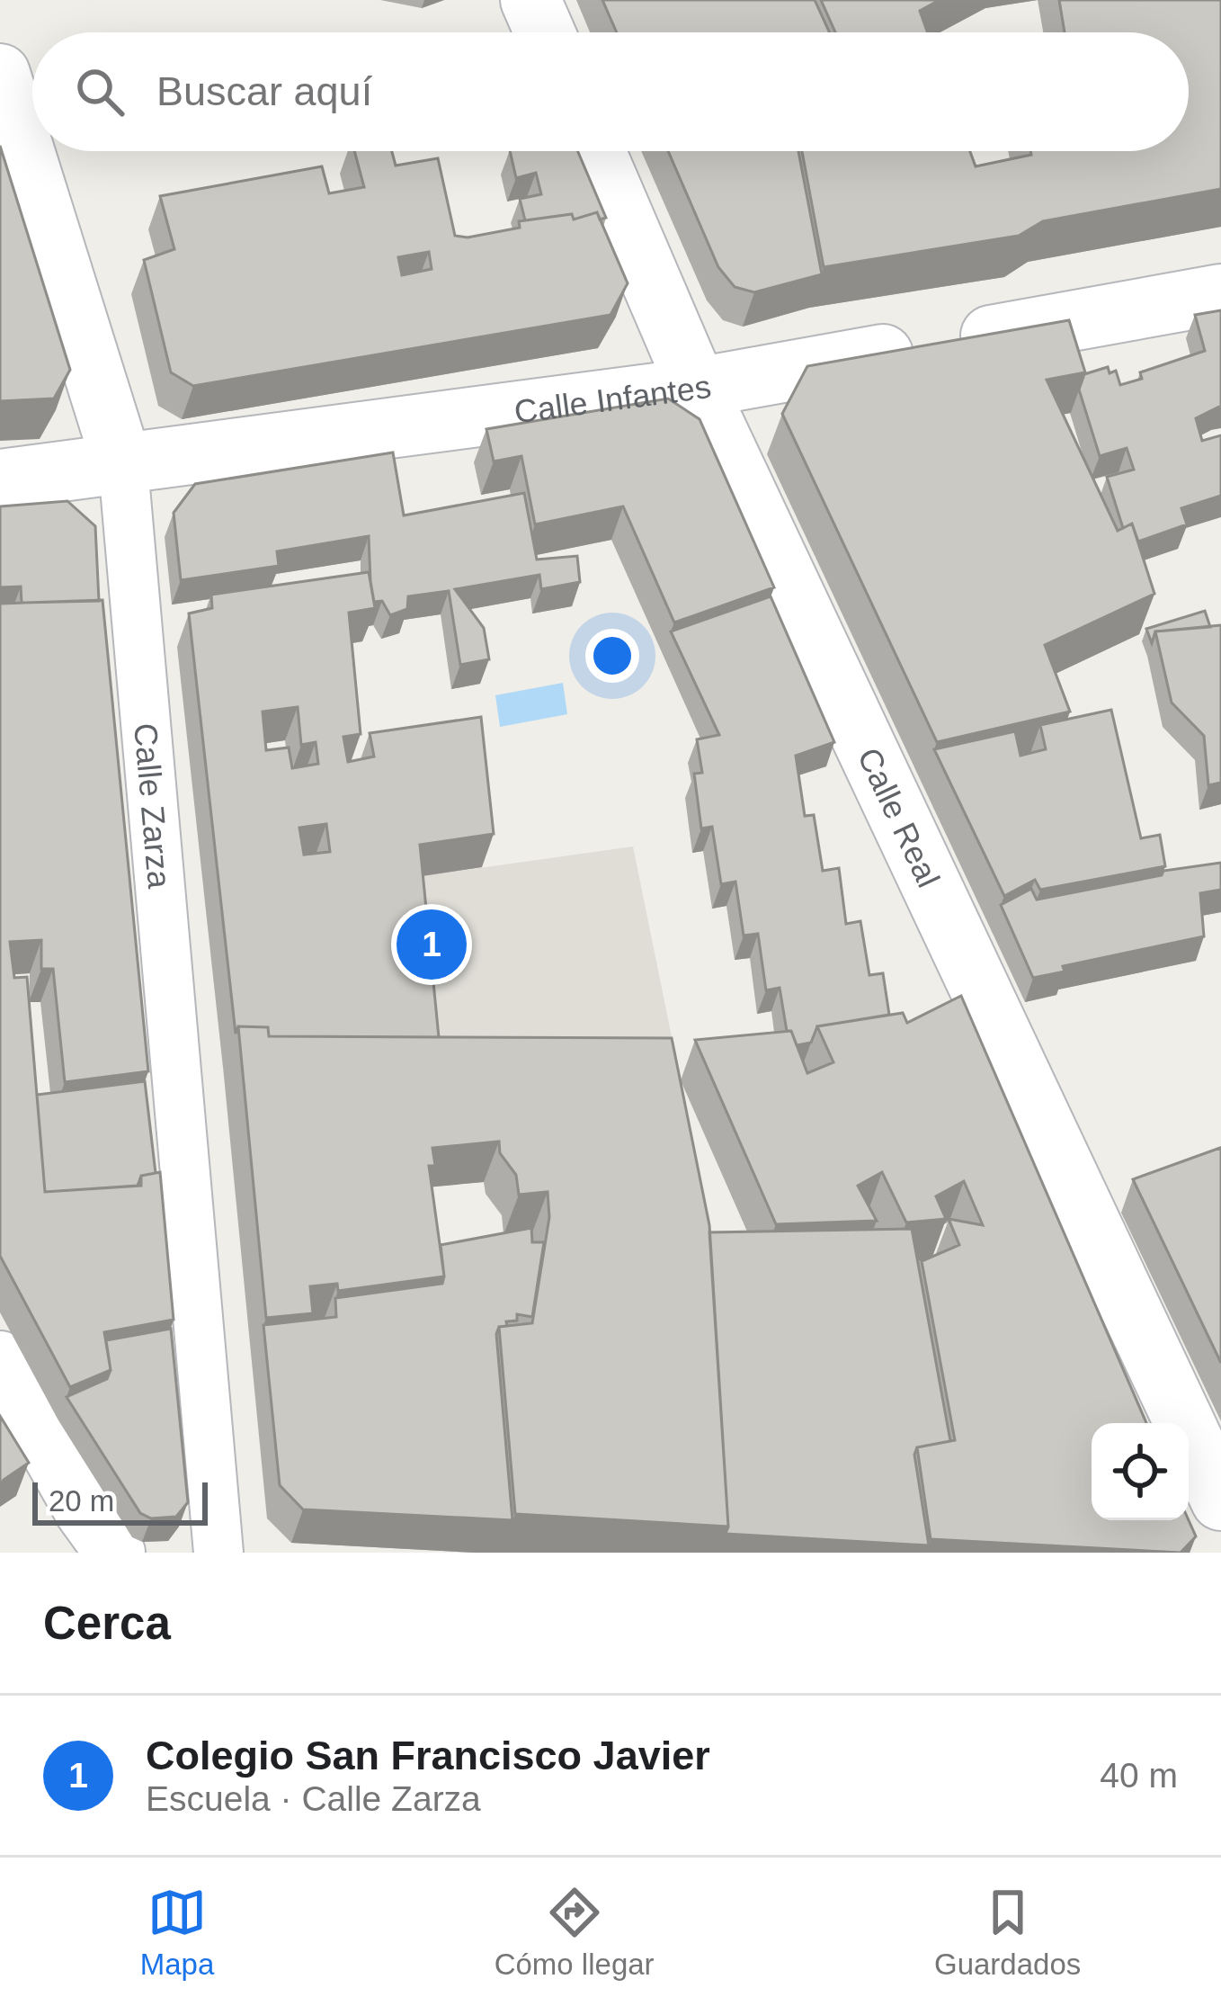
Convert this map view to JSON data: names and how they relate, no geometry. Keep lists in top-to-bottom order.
{
  "streets": {
    "street": ["Calle Infantes", "Calle Zarza", "Calle Real"]
  },
  "crossings": [
    ["Calle Infantes", "Calle Zarza"],
    ["Calle Infantes", "Calle Real"]
  ],
  "scale_bar": "20 m",
  "page": {
    "search": "Buscar aquí",
    "pins": "1",
    "scale": "20 m",
    "heading": "Cerca",
    "list": [
      {
        "mark": "1",
        "name": "Colegio San Francisco Javier",
        "note": "Escuela · Calle Zarza",
        "value": "40 m"
      }
    ],
    "nav": ["Mapa", "Cómo llegar", "Guardados"]
  }
}
